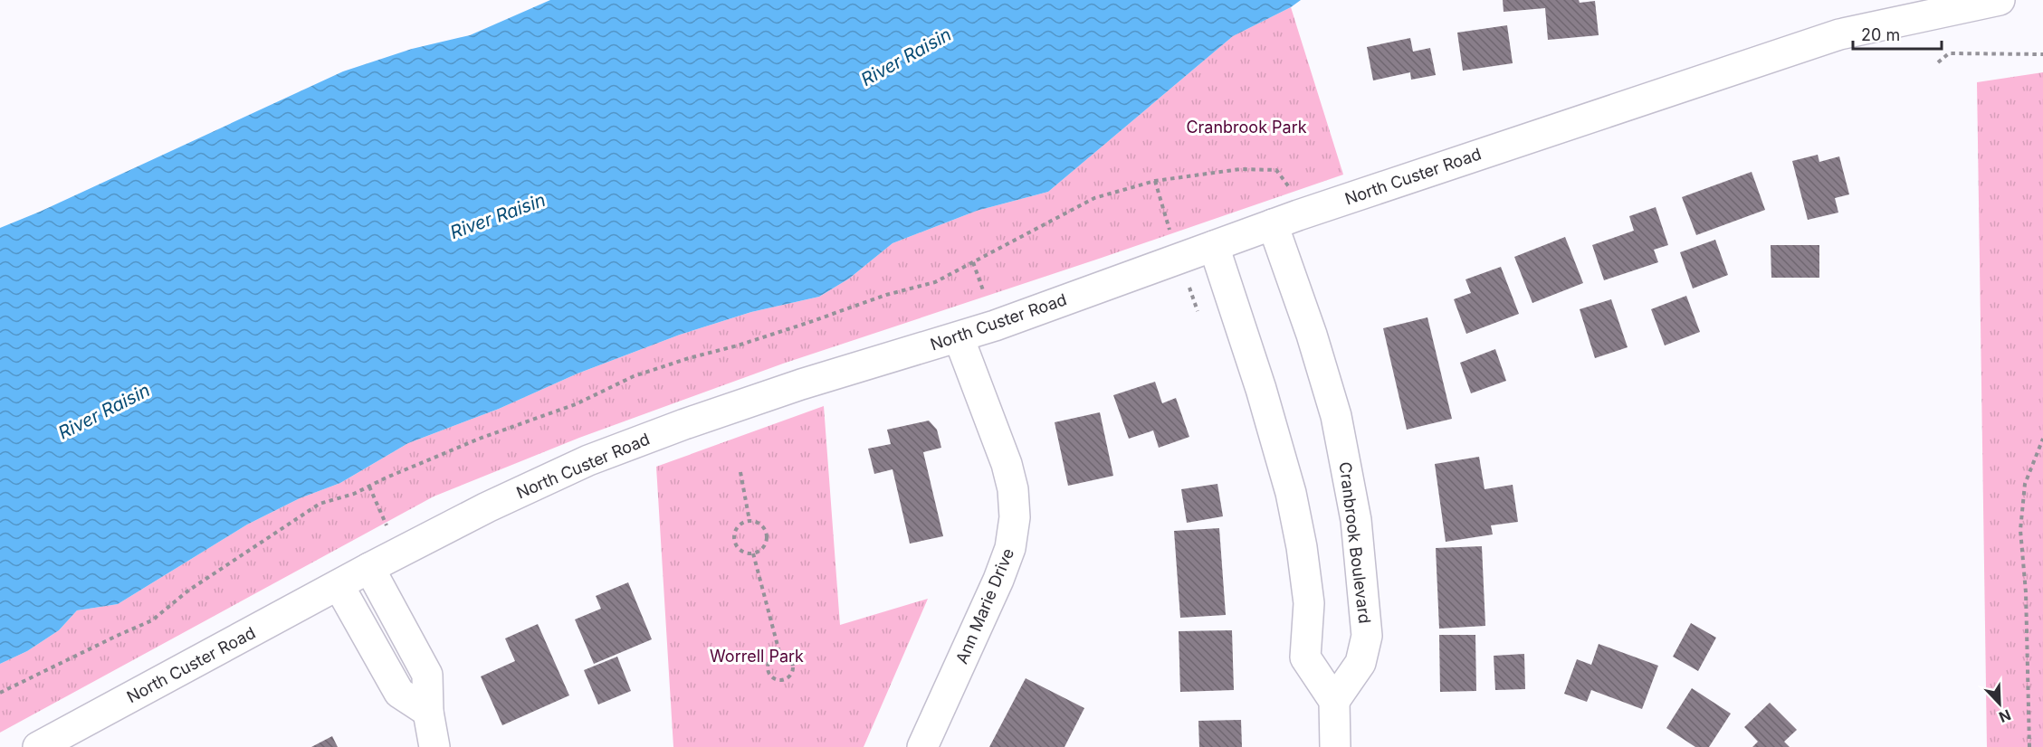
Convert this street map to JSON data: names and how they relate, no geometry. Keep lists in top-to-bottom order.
{
  "streets": {
    "street": ["North Custer Road", "Cranbrook Boulevard", "Ann Marie Drive"]
  },
  "crossings": [
    ["North Custer Road", "Cranbrook Boulevard"],
    ["North Custer Road", "Ann Marie Drive"]
  ],
  "water": ["River Raisin"],
  "parks": ["Cranbrook Park", "Worrell Park"],
  "scale_bar": "20 m",
  "north": "bottom right"
}
